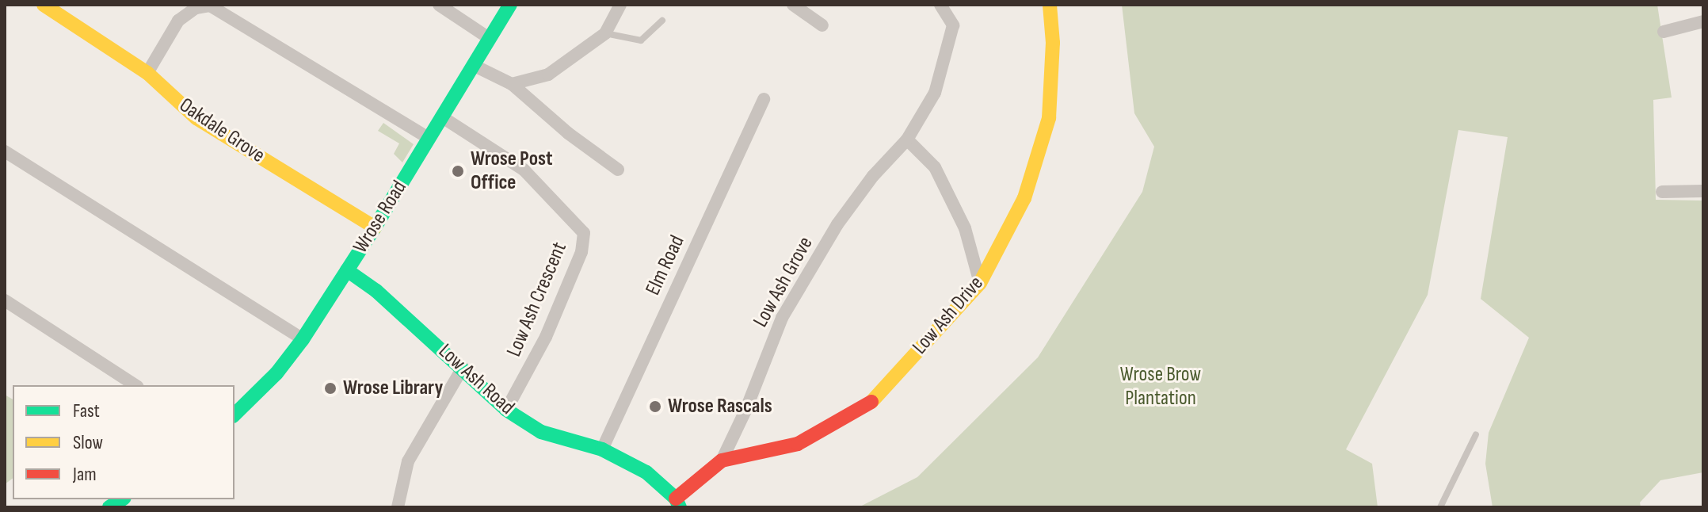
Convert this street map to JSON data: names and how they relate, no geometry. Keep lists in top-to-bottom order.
{
  "streets": {
    "street": [
      "Oakdale Grove",
      "Wrose Road",
      "Elm Road",
      "Low Ash Grove",
      "Low Ash Crescent",
      "Low Ash Drive",
      "Low Ash Road"
    ]
  },
  "crossings": [
    ["Oakdale Grove", "Wrose Road"],
    ["Wrose Road", "Low Ash Crescent"],
    ["Wrose Road", "Low Ash Road"],
    ["Elm Road", "Low Ash Road"],
    ["Low Ash Grove", "Low Ash Drive"],
    ["Low Ash Crescent", "Low Ash Road"],
    ["Low Ash Drive", "Low Ash Road"]
  ],
  "parks": ["Wrose Brow Plantation"],
  "places": ["Wrose Post Office", "Wrose Library", "Wrose Rascals"],
  "legend": ["Fast", "Slow", "Jam"]
}
